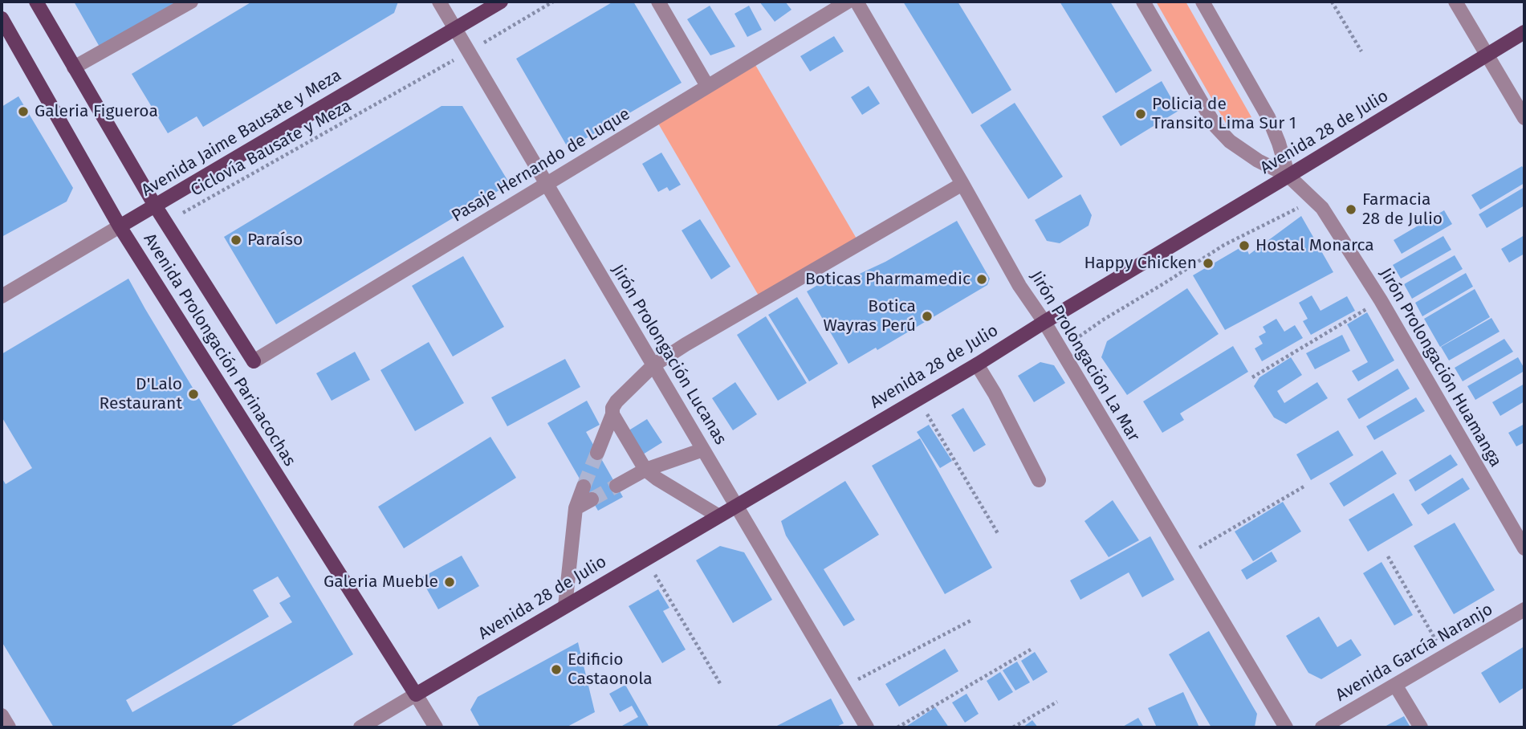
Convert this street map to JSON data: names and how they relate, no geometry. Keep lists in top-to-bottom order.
{
  "streets": {
    "main road": ["Avenida 28 de Julio", "Avenida Jaime Bausate y Meza", "Avenida Prolongación Parinacochas"],
    "street": [
      "Pasaje Hernando de Luque",
      "Jirón Prolongación Lucanas",
      "Jirón Prolongación La Mar",
      "Jirón Prolongación Huamanga",
      "Avenida García Naranjo"
    ],
    "path": ["Ciclovía Bausate y Meza"]
  },
  "crossings": [
    ["Avenida 28 de Julio", "Avenida Prolongación Parinacochas"],
    ["Avenida 28 de Julio", "Jirón Prolongación Lucanas"],
    ["Avenida 28 de Julio", "Jirón Prolongación La Mar"],
    ["Avenida 28 de Julio", "Jirón Prolongación Huamanga"],
    ["Avenida Jaime Bausate y Meza", "Avenida Prolongación Parinacochas"],
    ["Avenida Jaime Bausate y Meza", "Jirón Prolongación Lucanas"],
    ["Ciclovía Bausate y Meza", "Avenida Prolongación Parinacochas"],
    ["Ciclovía Bausate y Meza", "Jirón Prolongación Lucanas"],
    ["Pasaje Hernando de Luque", "Avenida Prolongación Parinacochas"],
    ["Pasaje Hernando de Luque", "Jirón Prolongación Lucanas"]
  ],
  "places": [
    "Galeria Figueroa",
    "Policia de Transito Lima Sur 1",
    "Farmacia 28 de Julio",
    "Paraíso",
    "Hostal Monarca",
    "Happy Chicken",
    "Boticas Pharmamedic",
    "Botica Wayras Perú",
    "D'Lalo Restaurant",
    "Galeria Mueble",
    "Edificio Castaonola"
  ]
}
